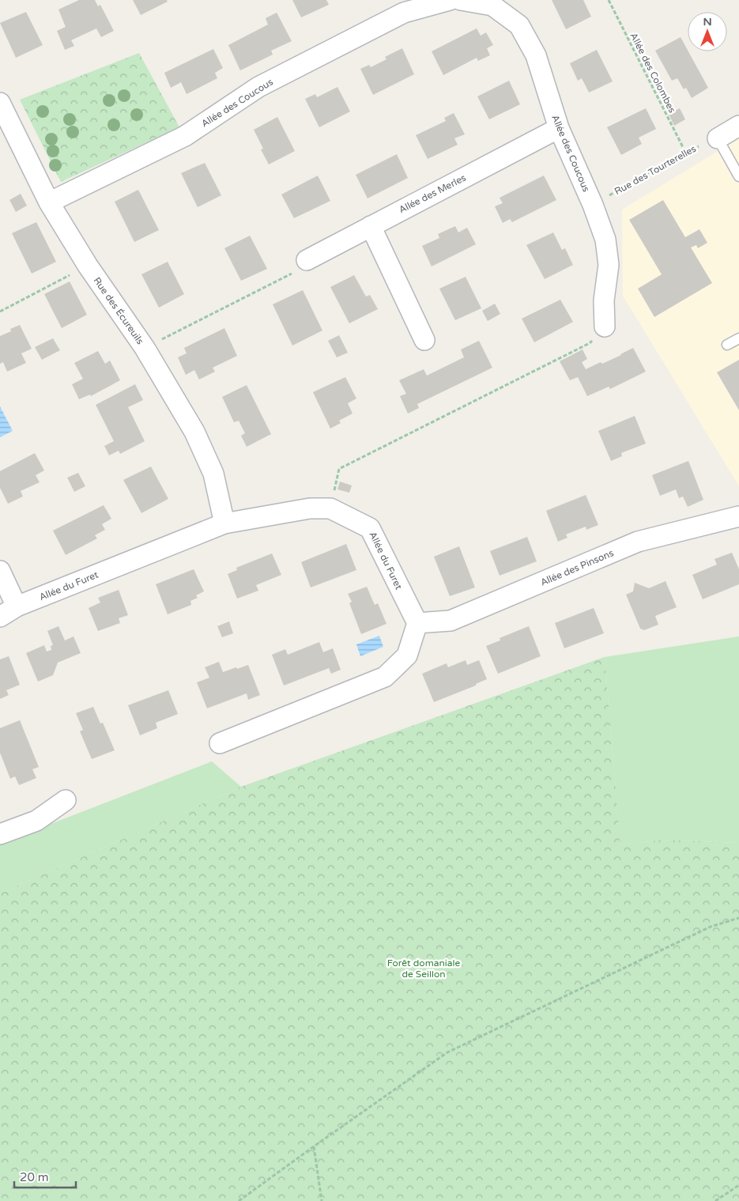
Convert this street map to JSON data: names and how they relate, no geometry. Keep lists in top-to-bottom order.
{
  "streets": {
    "street": [
      "Allée des Coucous",
      "Allée des Merles",
      "Rue des Écureuils",
      "Allée du Furet",
      "Allée des Pinsons"
    ],
    "path": ["Allée des Colombes", "Rue des Tourterelles"]
  },
  "crossings": [
    ["Allée des Colombes", "Rue des Tourterelles"],
    ["Allée des Coucous", "Rue des Tourterelles"],
    ["Allée des Coucous", "Allée des Merles"],
    ["Allée des Coucous", "Rue des Écureuils"],
    ["Rue des Écureuils", "Allée du Furet"],
    ["Allée du Furet", "Allée des Pinsons"]
  ],
  "parks": ["Forêt domaniale de Seillon"],
  "scale_bar": "20 m",
  "north": "top"
}
